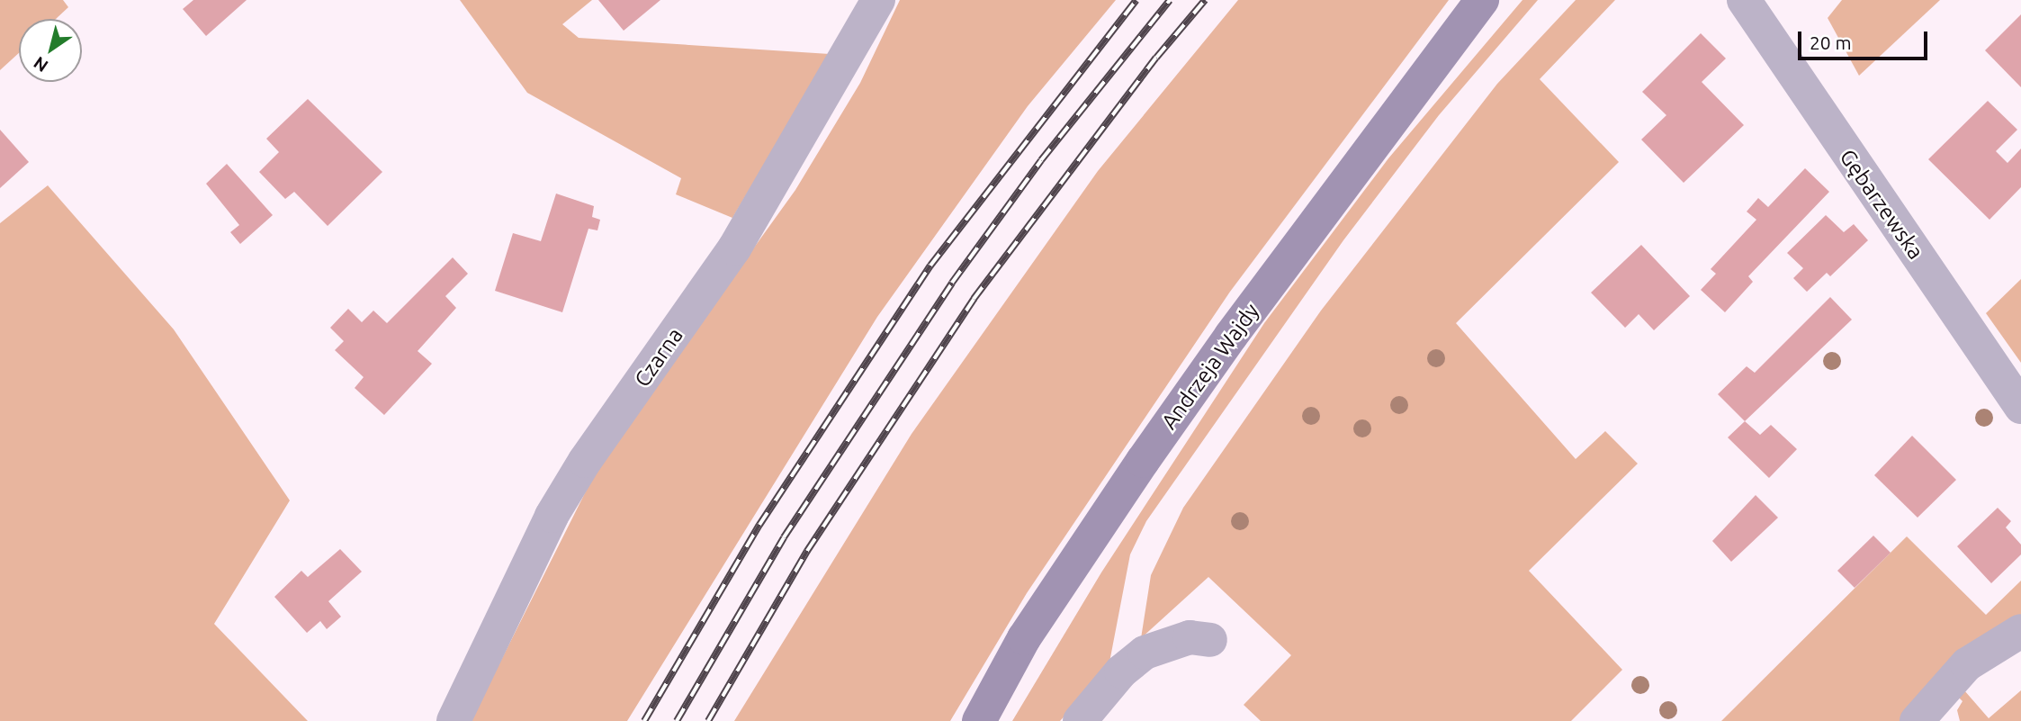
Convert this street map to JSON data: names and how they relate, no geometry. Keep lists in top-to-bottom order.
{
  "streets": {
    "main road": ["Andrzeja Wajdy"],
    "street": ["Gębarzewska", "Czarna"]
  },
  "scale_bar": "20 m",
  "north": "bottom left"
}
